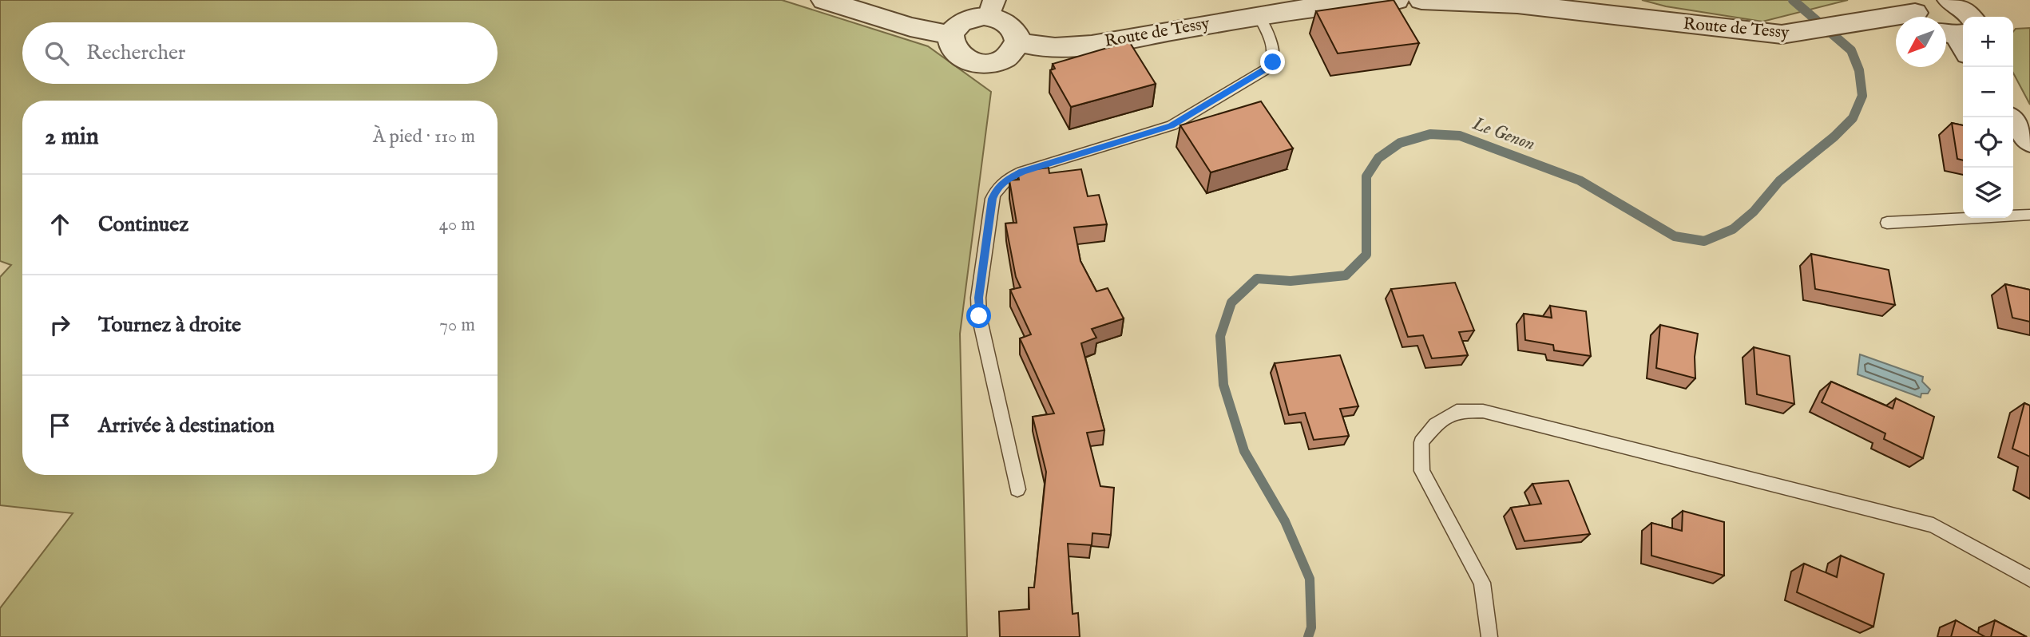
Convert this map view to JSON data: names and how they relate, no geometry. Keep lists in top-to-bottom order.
{
  "streets": {
    "street": ["Route de Tessy"]
  },
  "water": ["Le Genon"],
  "north": "bottom left",
  "page": {
    "map_buttons": ["+", "−"],
    "search": "Rechercher",
    "heading": ["2 min", "À pied · 110 m"],
    "list": [
      ["Continuez", "40 m"],
      ["Tournez à droite", "70 m"],
      "Arrivée à destination"
    ]
  }
}
